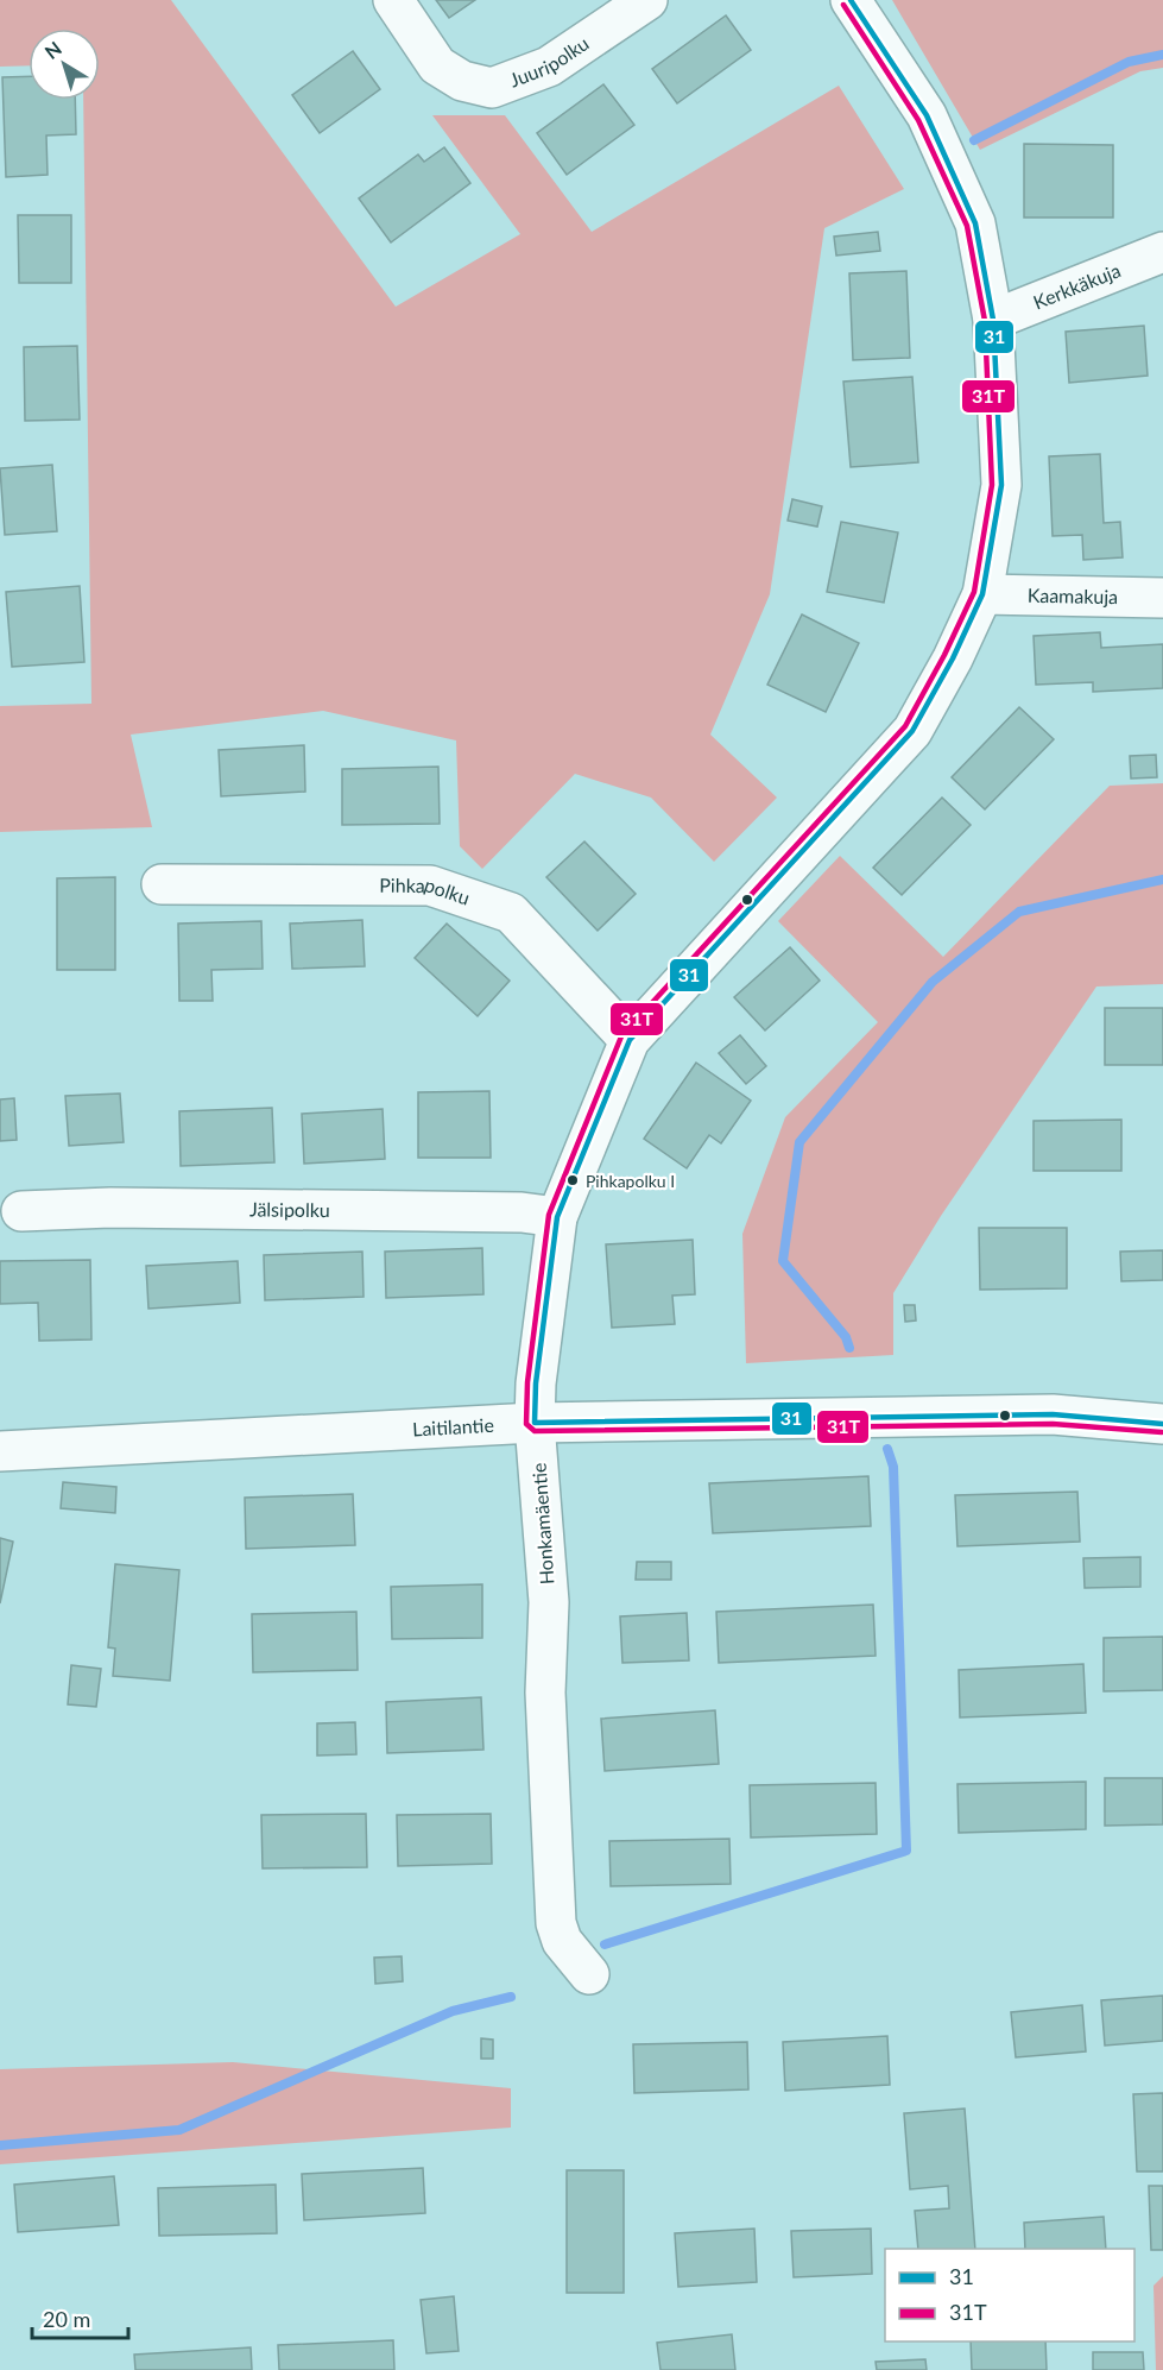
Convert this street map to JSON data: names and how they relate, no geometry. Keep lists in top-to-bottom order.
{
  "streets": {
    "street": [
      "Juuripolku",
      "Kerkkäkuja",
      "Kaamakuja",
      "Pihkapolku",
      "Jälsipolku",
      "Laitilantie",
      "Honkamäentie"
    ]
  },
  "crossings": [
    ["Kerkkäkuja", "Honkamäentie"],
    ["Kaamakuja", "Honkamäentie"],
    ["Pihkapolku", "Honkamäentie"],
    ["Jälsipolku", "Honkamäentie"],
    ["Laitilantie", "Honkamäentie"]
  ],
  "places": ["Pihkapolku I"],
  "lines": ["transit line 31", "transit line 31T"],
  "legend": ["31", "31T"],
  "scale_bar": "20 m",
  "north": "top left"
}
